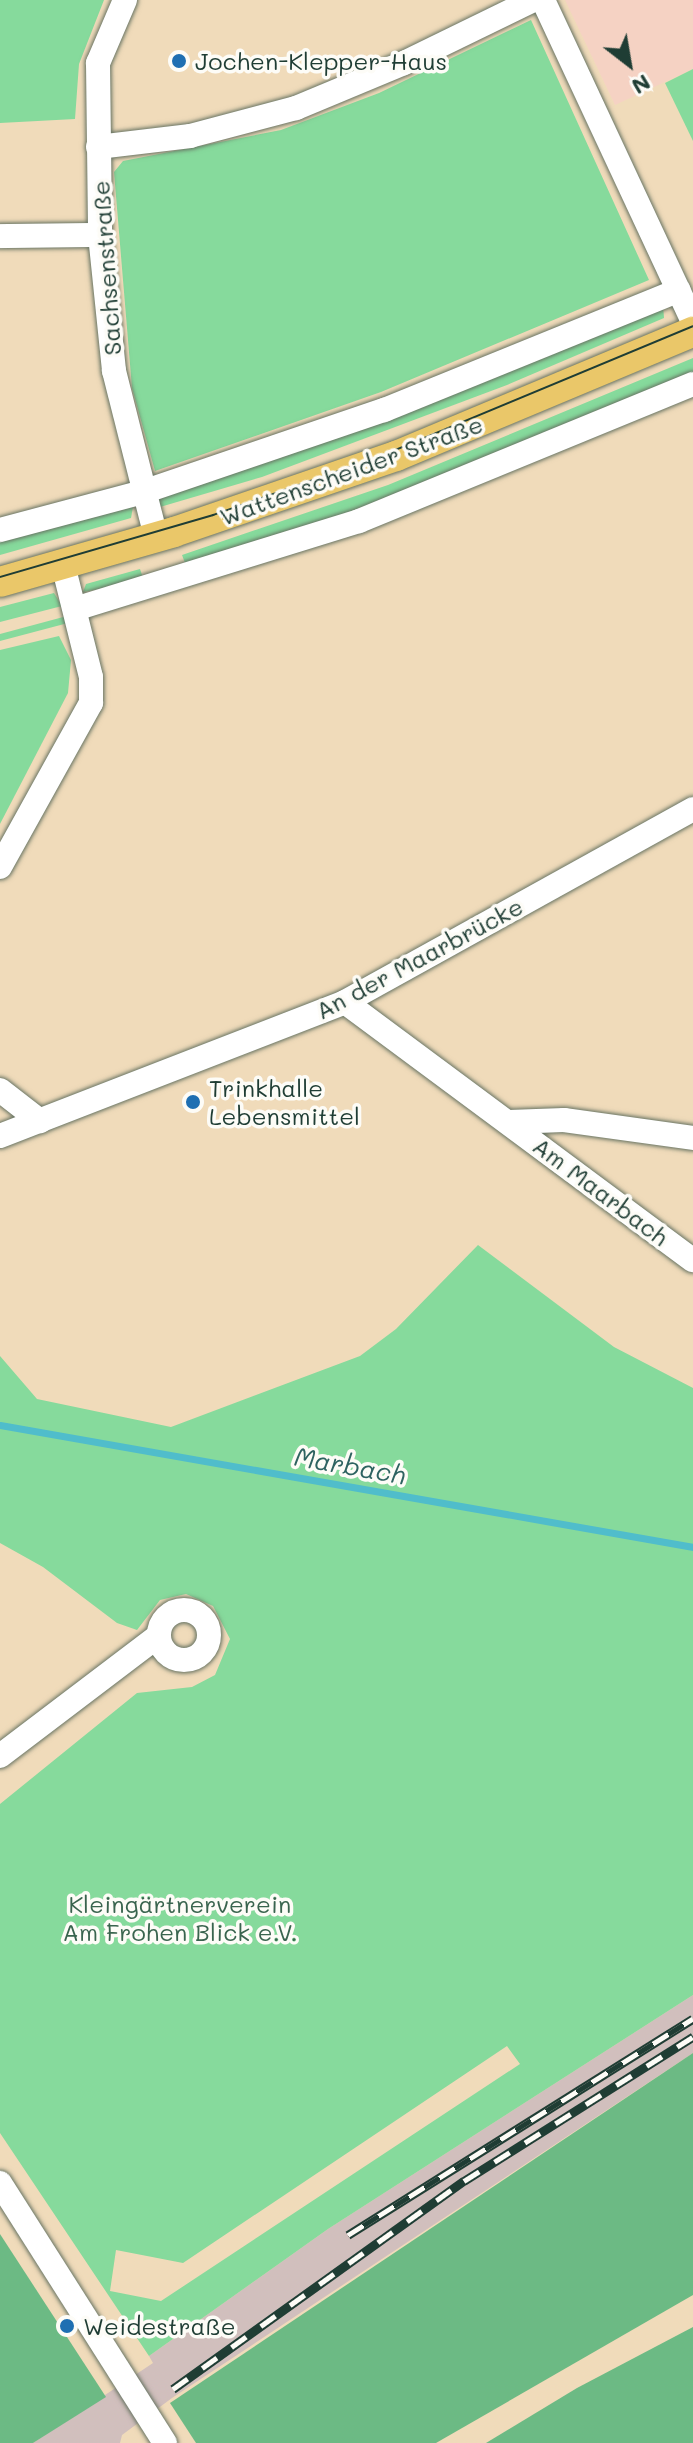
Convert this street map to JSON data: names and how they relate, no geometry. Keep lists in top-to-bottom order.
{
  "streets": {
    "main road": ["Wattenscheider Straße"],
    "street": ["Sachsenstraße", "An der Maarbrücke", "Am Maarbach"]
  },
  "crossings": [
    ["Sachsenstraße", "Wattenscheider Straße"],
    ["An der Maarbrücke", "Am Maarbach"]
  ],
  "water": ["Marbach"],
  "parks": ["Kleingärtnerverein Am Frohen Blick e.V."],
  "places": ["Jochen-Klepper-Haus", "Trinkhalle Lebensmittel", "Weidestraße"],
  "north": "bottom right"
}
